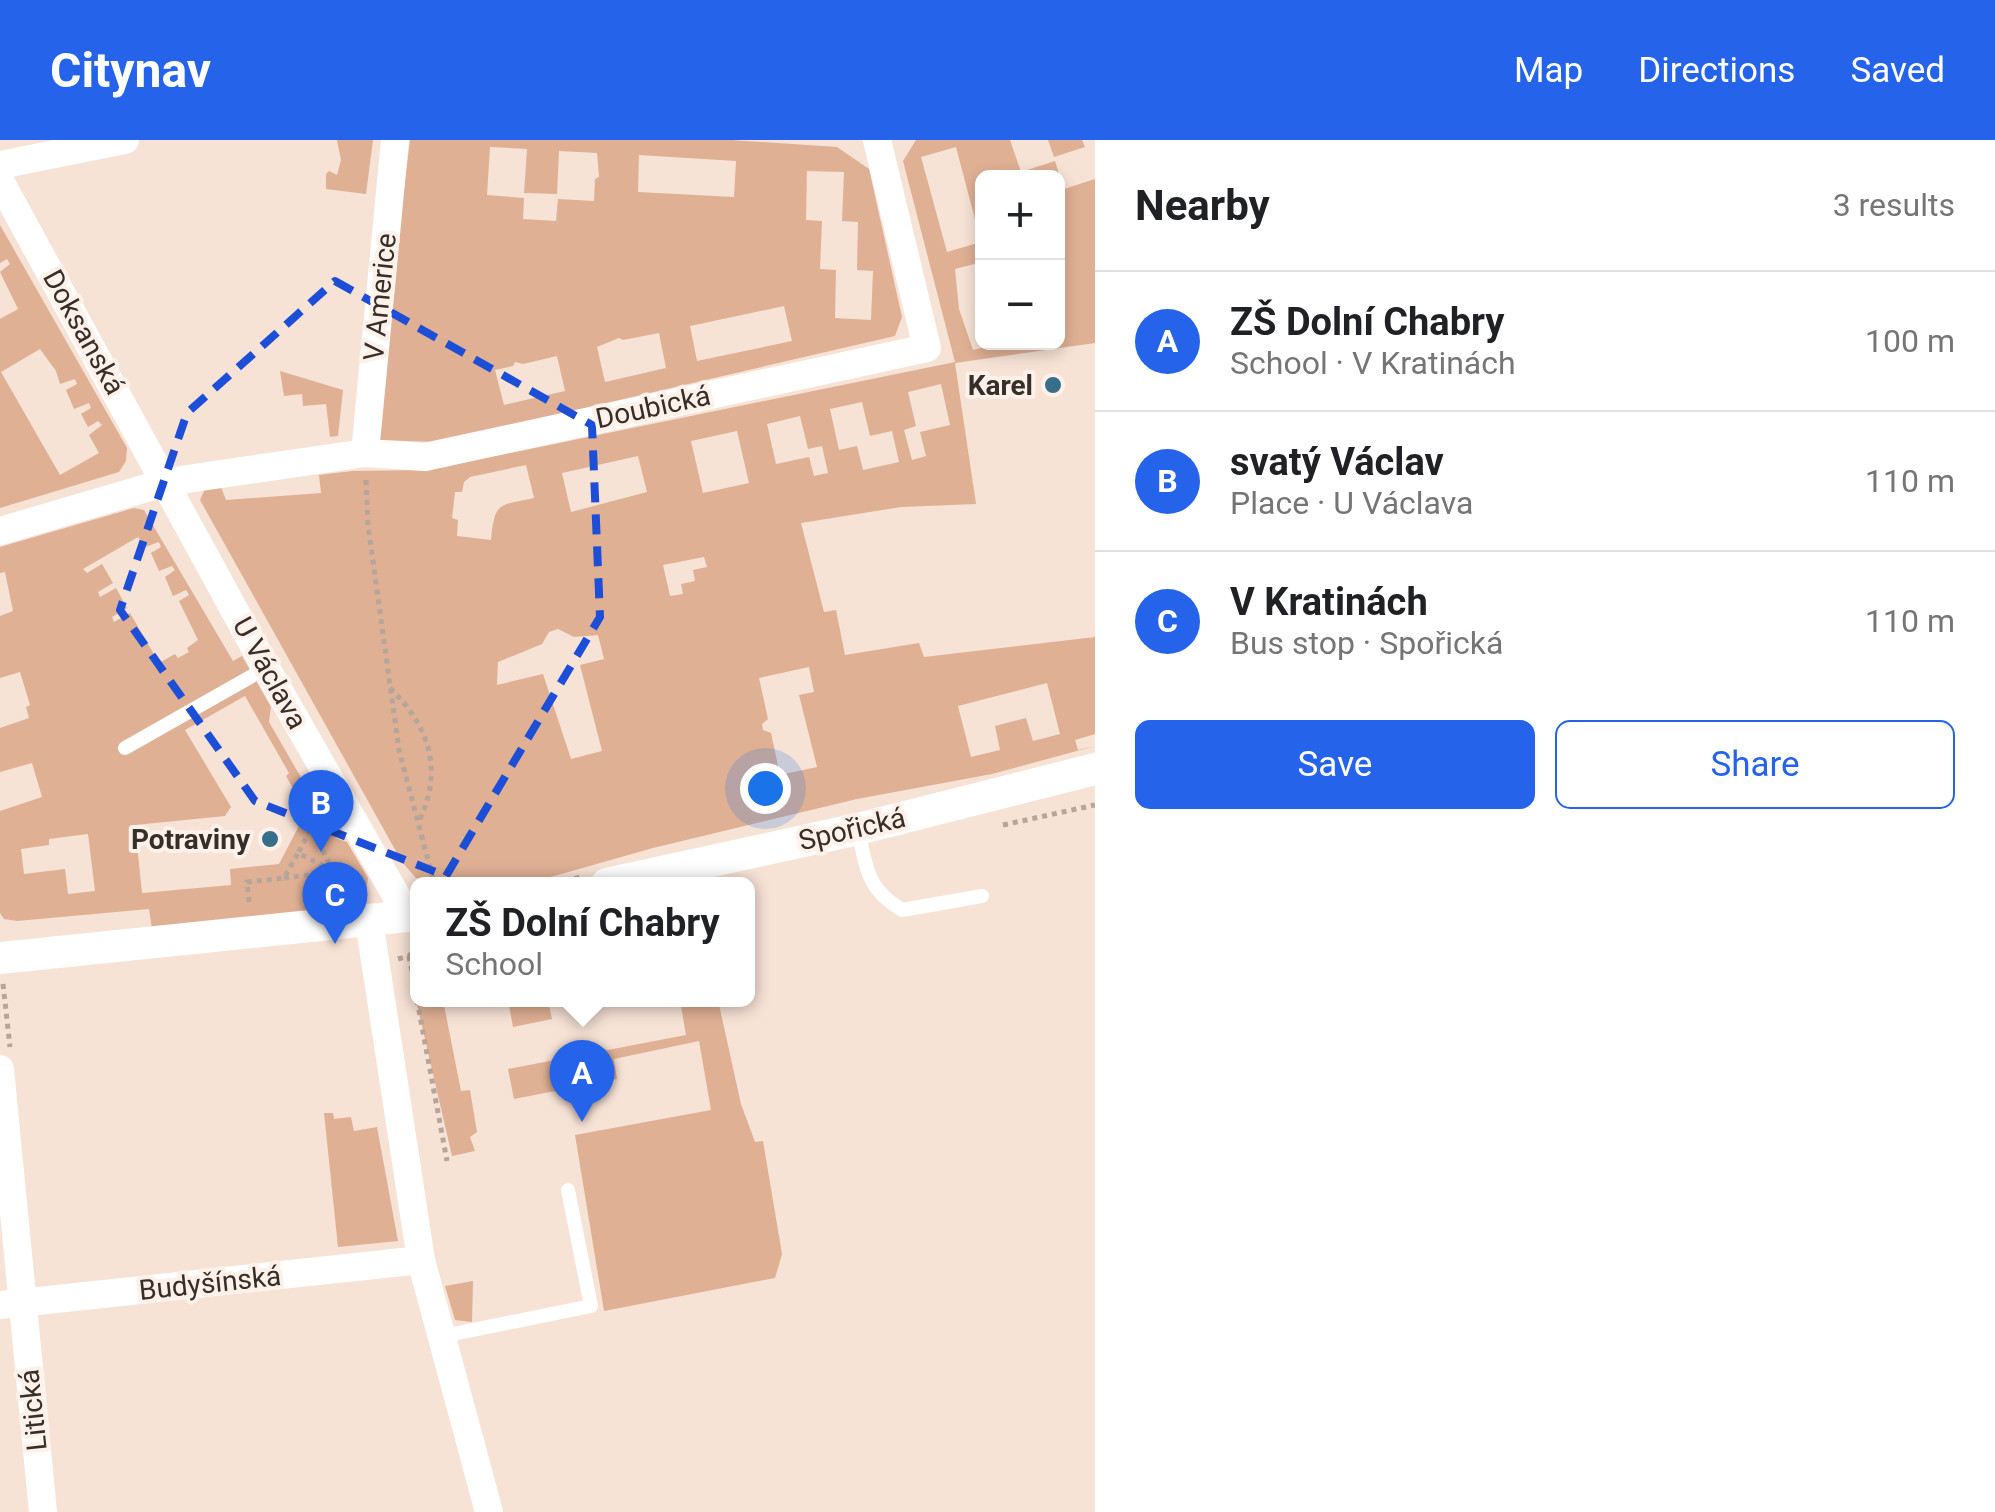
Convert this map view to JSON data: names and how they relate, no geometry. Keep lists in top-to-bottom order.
{
  "streets": {
    "street": [
      "V Americe",
      "Doksanská",
      "Doubická",
      "U Václava",
      "Spořická",
      "Budyšínská",
      "Litická"
    ]
  },
  "crossings": [
    ["V Americe", "Doubická"],
    ["Doksanská", "Doubická"],
    ["Doksanská", "U Václava"],
    ["Doubická", "U Václava"],
    ["U Václava", "Budyšínská"],
    ["Budyšínská", "Litická"]
  ],
  "places": ["Karel", "Potraviny"],
  "page": {
    "header": "Citynav",
    "nav": ["Map", "Directions", "Saved"],
    "heading": ["Nearby", "3 results"],
    "map_buttons": ["+", "−"],
    "list": [
      {
        "mark": "A",
        "name": "ZŠ Dolní Chabry",
        "note": "School · V Kratinách",
        "value": "100 m"
      },
      {
        "mark": "B",
        "name": "svatý Václav",
        "note": "Place · U Václava",
        "value": "110 m"
      },
      {
        "mark": "C",
        "name": "V Kratinách",
        "note": "Bus stop · Spořická",
        "value": "110 m"
      }
    ],
    "buttons": ["Save", "Share"],
    "pins": ["B", "C", "A"],
    "popup": ["ZŠ Dolní Chabry", "School"]
  }
}
